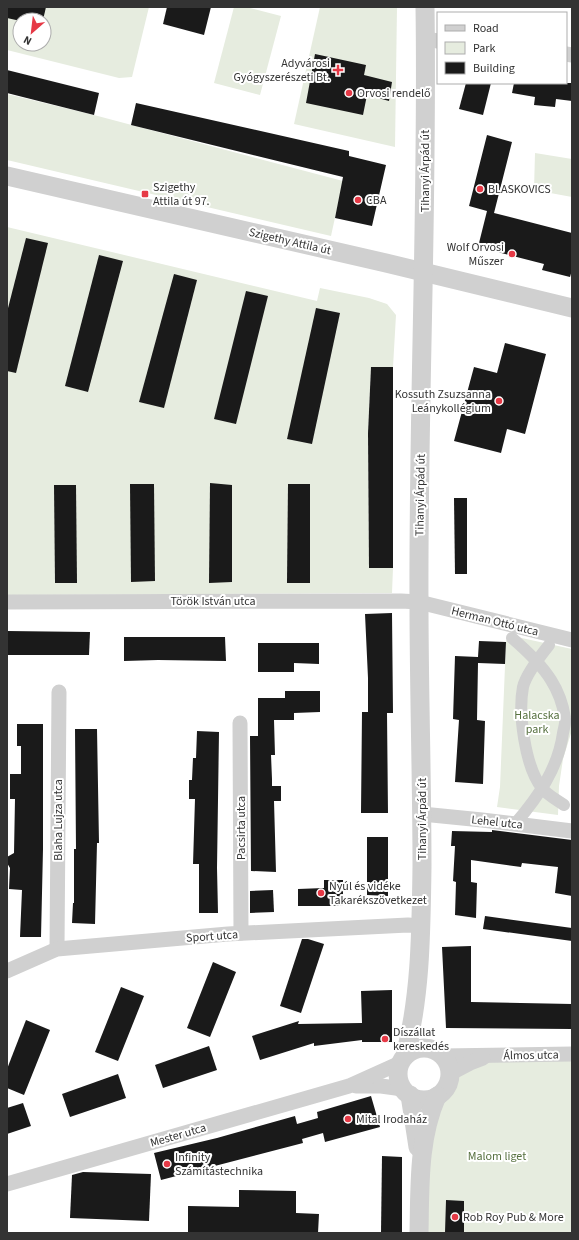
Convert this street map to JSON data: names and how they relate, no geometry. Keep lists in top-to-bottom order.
{
  "streets": {
    "street": [
      "Tihanyi Árpád út",
      "Szigethy Attila út",
      "Török István utca",
      "Herman Ottó utca",
      "Blaha Lujza utca",
      "Lehel utca",
      "Pacsirta utca",
      "Sport utca",
      "Álmos utca",
      "Mester utca"
    ]
  },
  "crossings": [
    ["Tihanyi Árpád út", "Szigethy Attila út"],
    ["Tihanyi Árpád út", "Török István utca"],
    ["Tihanyi Árpád út", "Herman Ottó utca"],
    ["Tihanyi Árpád út", "Lehel utca"],
    ["Tihanyi Árpád út", "Sport utca"],
    ["Tihanyi Árpád út", "Álmos utca"],
    ["Tihanyi Árpád út", "Mester utca"],
    ["Török István utca", "Herman Ottó utca"],
    ["Blaha Lujza utca", "Sport utca"],
    ["Pacsirta utca", "Sport utca"],
    ["Álmos utca", "Mester utca"]
  ],
  "parks": ["Halacska park", "Malom liget"],
  "places": {
    "health": ["Adyvárosi Gyógyszerészeti Bt."],
    "other": [
      "Orvosi rendelő",
      "BLASKOVICS",
      "CBA",
      "Wolf Orvosi Műszer",
      "Kossuth Zsuzsanna Leánykollégium",
      "Nyúl és vidéke Takarékszövetkezet",
      "Díszállat kereskedés",
      "Mital Irodaház",
      "Infinity Számítástechnika",
      "Rob Roy Pub & More"
    ],
    "transit": ["Szigethy Attila út 97."]
  },
  "legend": ["Road", "Park", "Building"],
  "north": "bottom left"
}
